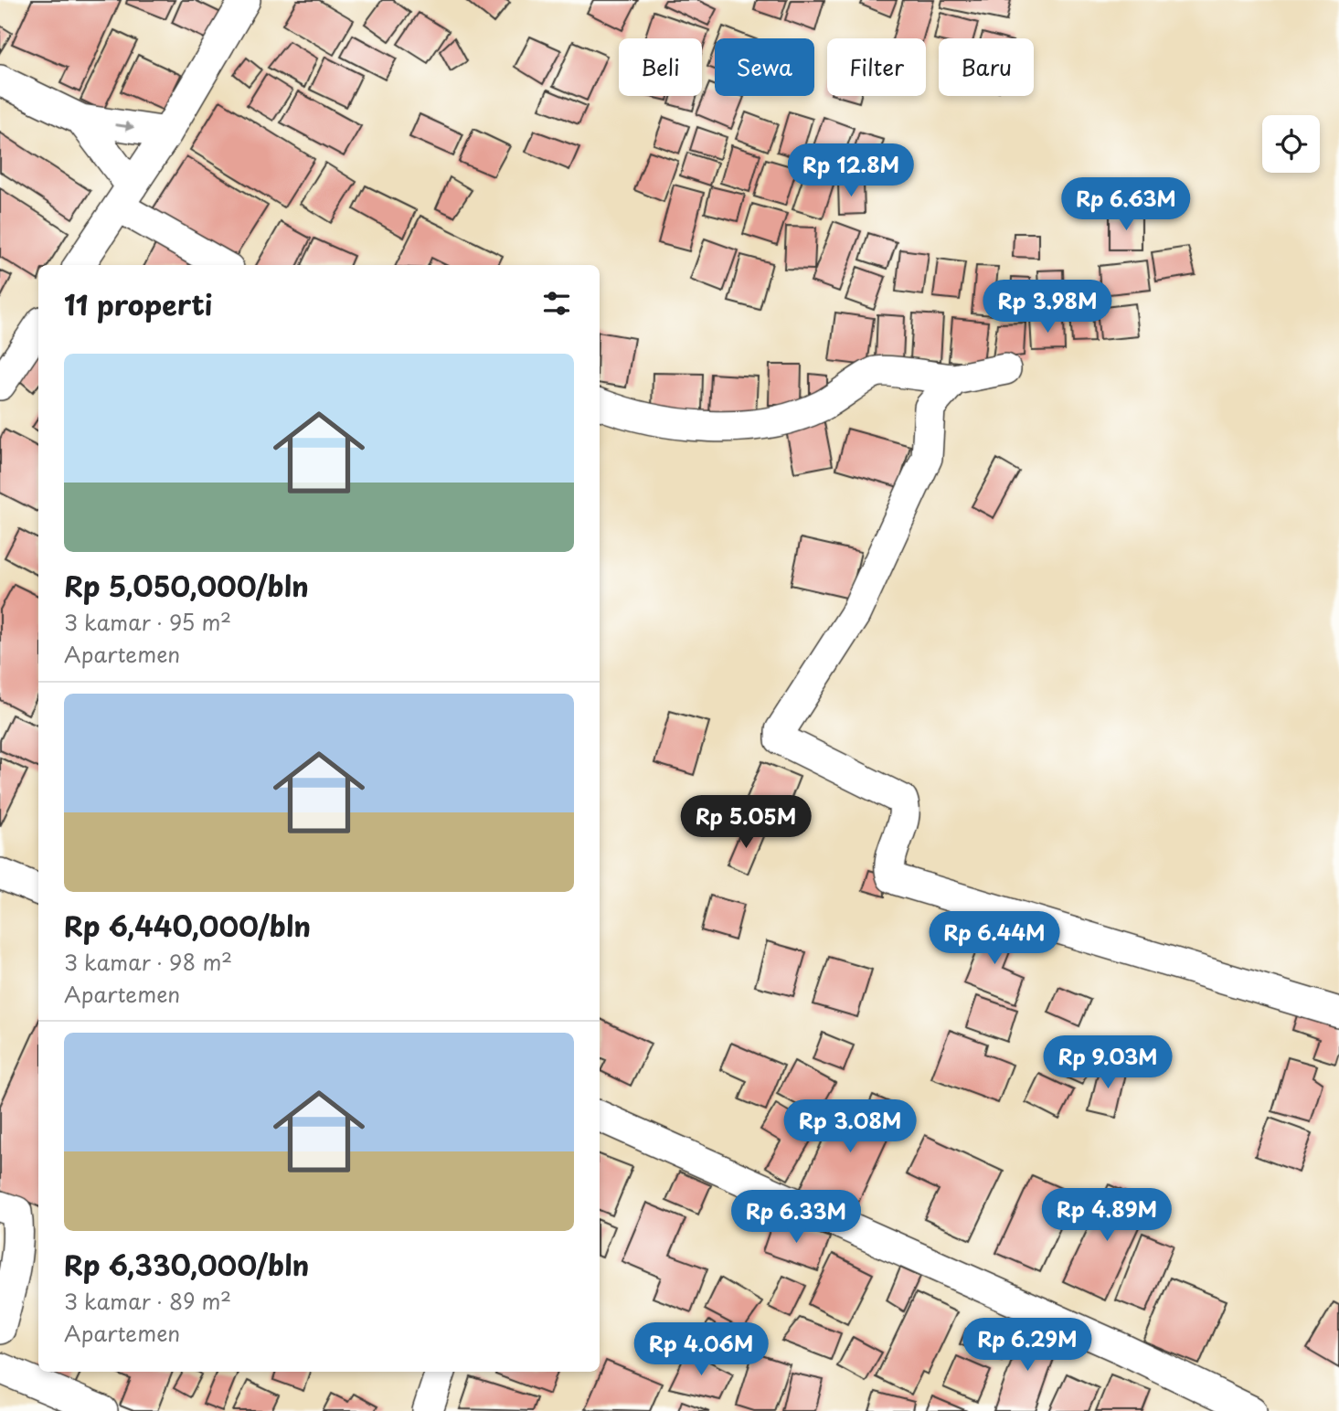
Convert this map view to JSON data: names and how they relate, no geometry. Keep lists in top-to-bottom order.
{
  "page": {
    "chip": [
      "Beli",
      "Sewa",
      "Filter",
      "Baru"
    ],
    "price": [
      "Rp 12.8M",
      "Rp 6.63M",
      "Rp 3.98M",
      "Rp 5.05M",
      "Rp 6.44M",
      "Rp 9.03M",
      "Rp 3.08M",
      "Rp 4.89M",
      "Rp 6.33M",
      "Rp 6.29M",
      "Rp 4.06M"
    ],
    "heading": "11 properti",
    "list": [
      {
        "name": "Rp 5,050,000/bln",
        "note": "3 kamar · 95 m² · Apartemen"
      },
      {
        "name": "Rp 6,440,000/bln",
        "note": "3 kamar · 98 m² · Apartemen"
      },
      {
        "name": "Rp 6,330,000/bln",
        "note": "3 kamar · 89 m² · Apartemen"
      }
    ]
  }
}
